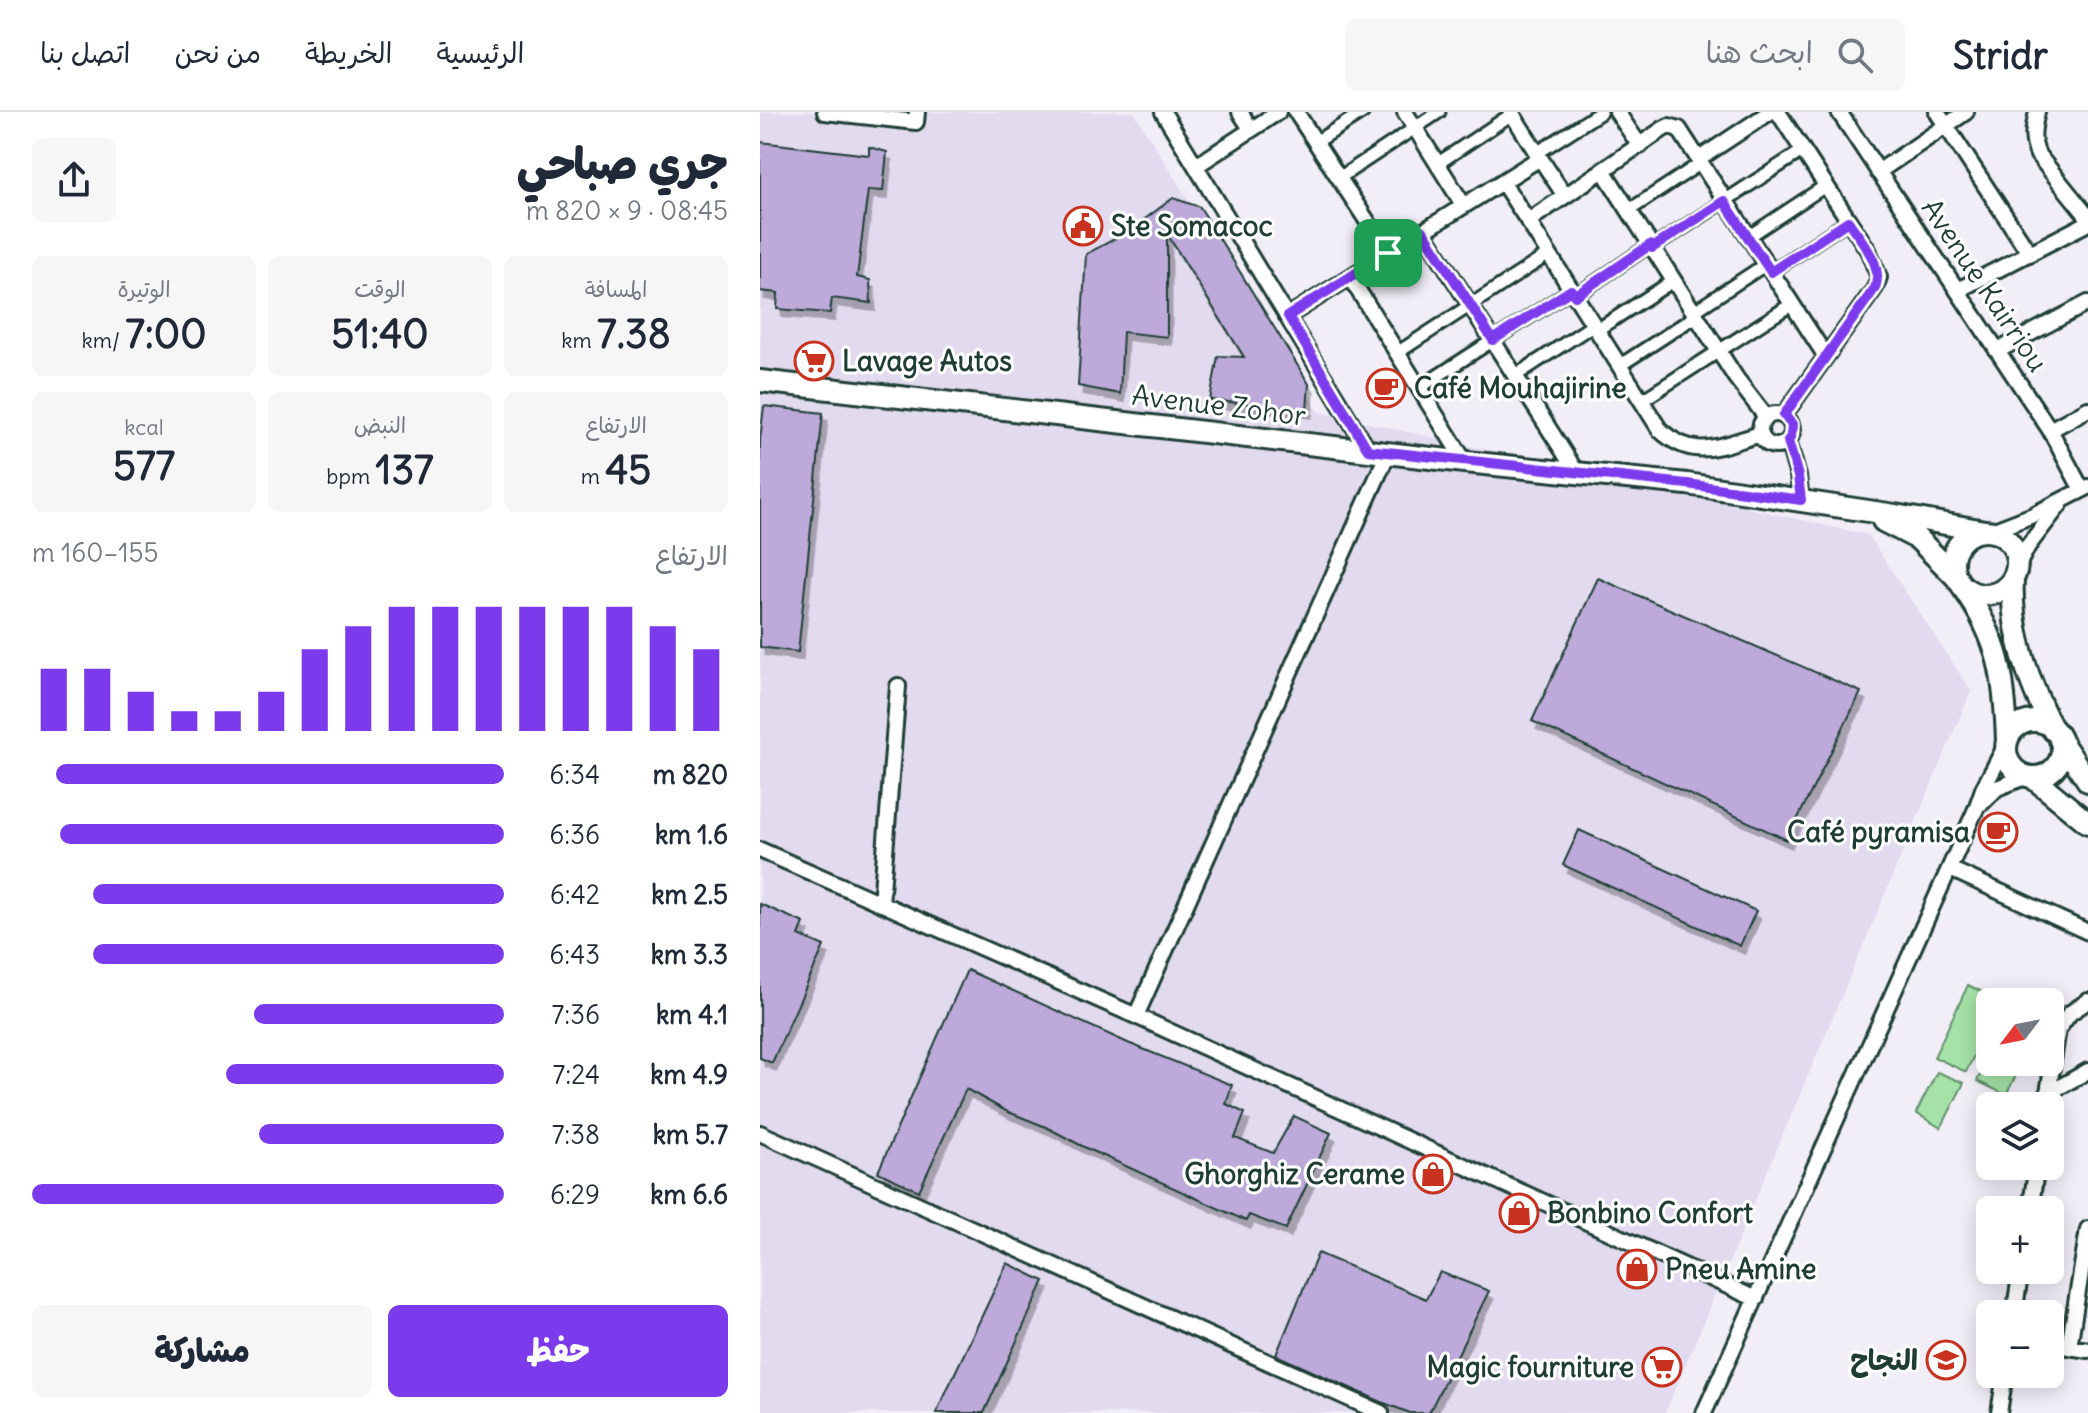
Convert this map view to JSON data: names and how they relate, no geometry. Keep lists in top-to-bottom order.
{
  "streets": {
    "main road": ["Avenue Zohor"],
    "street": ["Avenue Kairriou"]
  },
  "places": {
    "public building": ["Ste Somacoc"],
    "supermarket": ["Lavage Autos", "Magic fourniture"],
    "cafe": ["Café Mouhajirine", "Café pyramisa"],
    "shop": ["Ghorghiz Cerame", "Bonbino Confort", "Pneu Amine"],
    "school or university": ["النجاح"]
  },
  "north": "bottom left",
  "page": {
    "header": "Stridr",
    "search": "ابحث هنا",
    "nav": [
      "الرئيسية",
      "الخريطة",
      "من نحن",
      "اتصل بنا"
    ],
    "heading": ["جري صباحي", "08:45 · 9 × 820 m"],
    "stats": [
      ["المسافة", "7.38 km"],
      ["الوقت", "51:40"],
      ["الوتيرة", "7:00 /km"],
      ["الارتفاع", "45 m"],
      ["النبض", "137 bpm"],
      ["kcal", "577"]
    ],
    "chart": ["الارتفاع", "155–160 m"],
    "list": [
      {
        "name": "820 m",
        "note": "6:34"
      },
      {
        "name": "1.6 km",
        "note": "6:36"
      },
      {
        "name": "2.5 km",
        "note": "6:42"
      },
      {
        "name": "3.3 km",
        "note": "6:43"
      },
      {
        "name": "4.1 km",
        "note": "7:36"
      },
      {
        "name": "4.9 km",
        "note": "7:24"
      },
      {
        "name": "5.7 km",
        "note": "7:38"
      },
      {
        "name": "6.6 km",
        "note": "6:29"
      }
    ],
    "map_buttons": ["+", "−"],
    "buttons": ["حفظ", "مشاركة"]
  }
}
